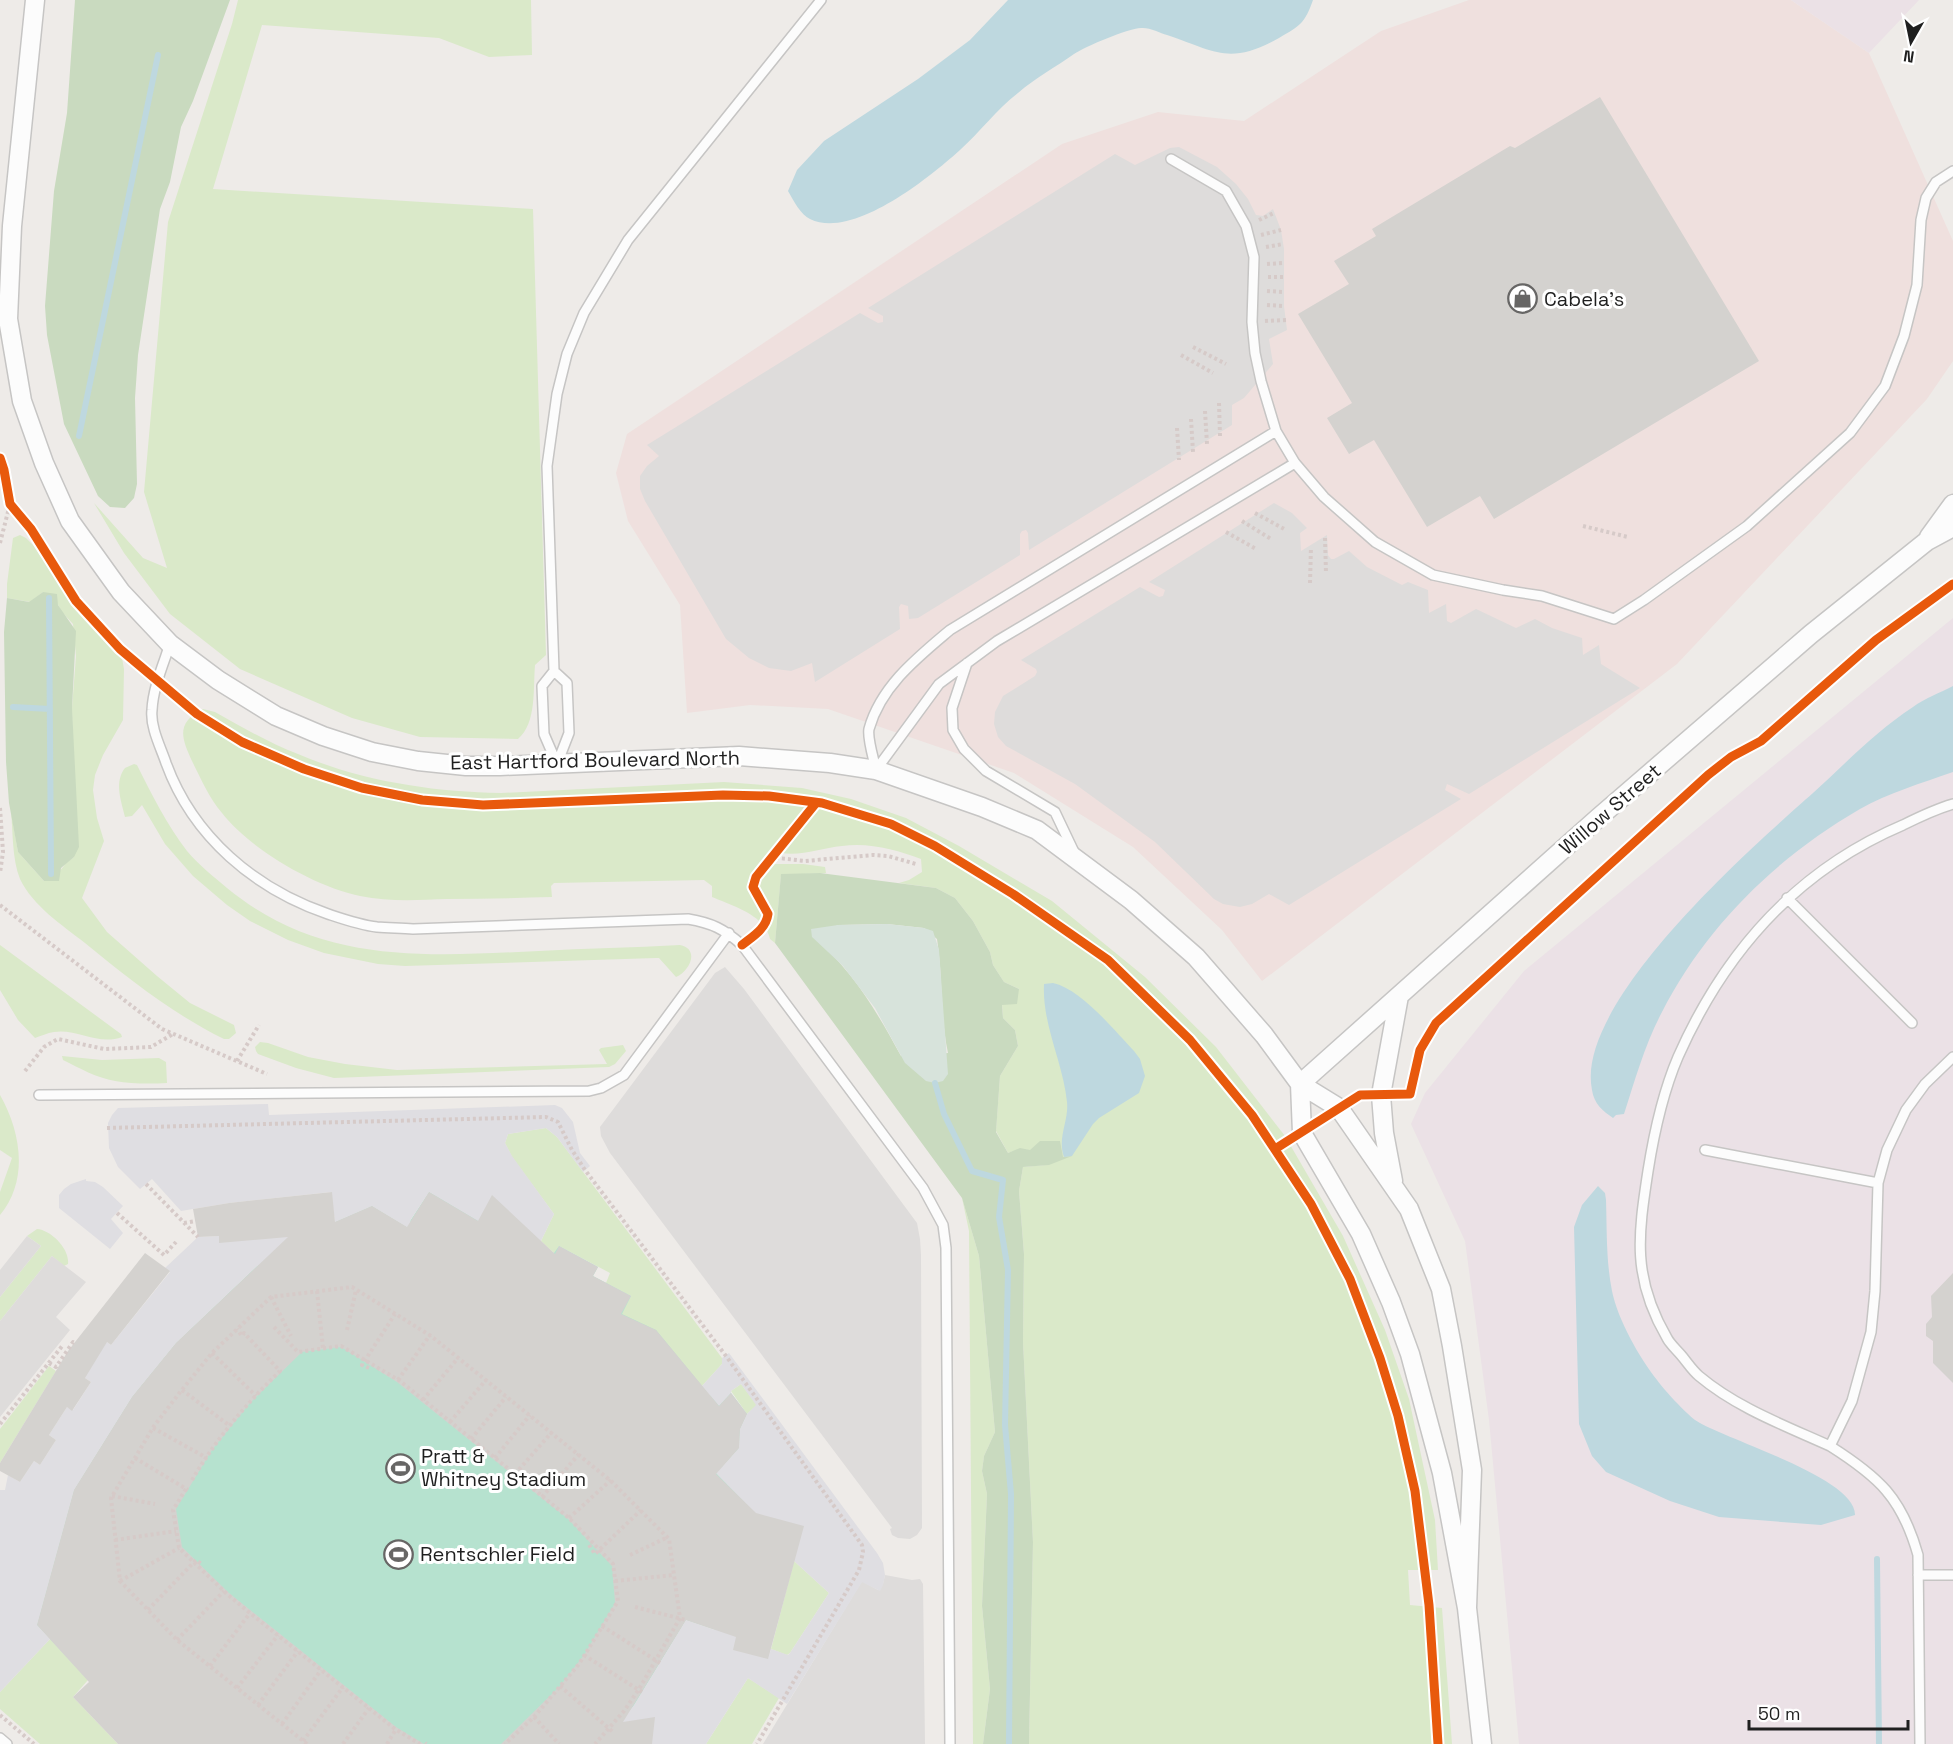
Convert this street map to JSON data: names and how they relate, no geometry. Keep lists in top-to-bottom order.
{
  "streets": {
    "street": ["East Hartford Boulevard North", "Willow Street"]
  },
  "crossings": [
    ["East Hartford Boulevard North", "Willow Street"]
  ],
  "places": {
    "shop": ["Cabela's"],
    "sports": ["Pratt & Whitney Stadium", "Rentschler Field"]
  },
  "scale_bar": "50 m",
  "north": "bottom"
}
